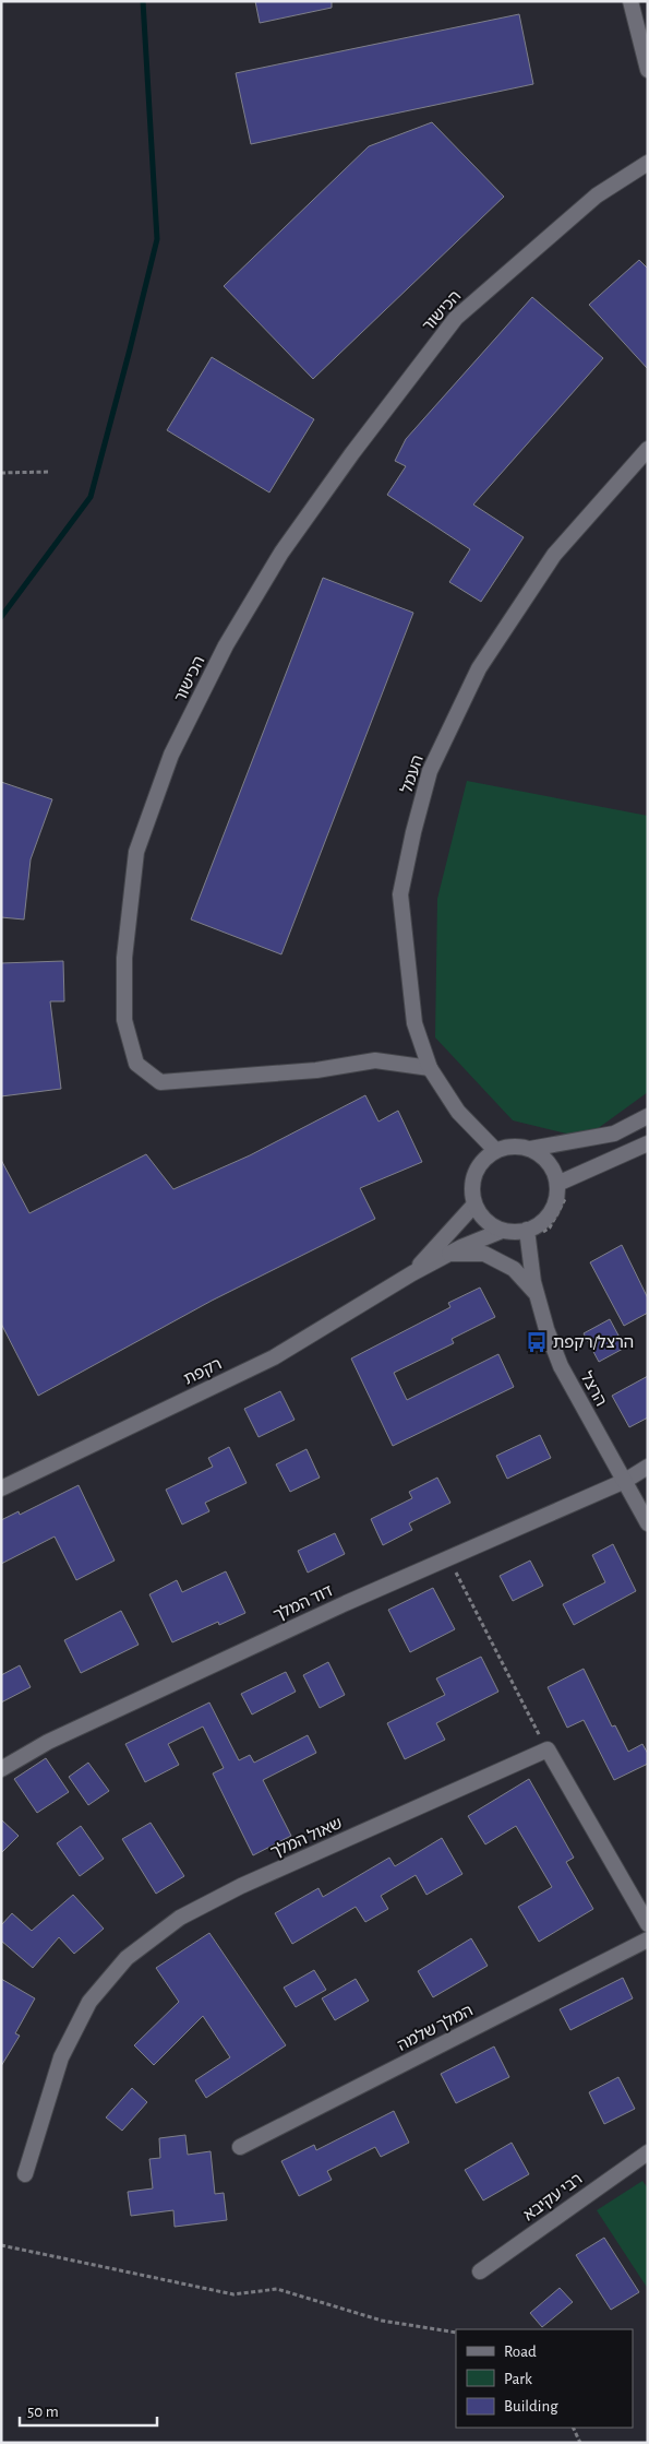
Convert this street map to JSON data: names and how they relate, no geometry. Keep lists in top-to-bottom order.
{
  "streets": {
    "street": [
      "הכישור",
      "העמל",
      "רקפת",
      "הרצל",
      "דוד המלך",
      "שאול המלך",
      "המלך שלמה",
      "רבי עקיבא"
    ]
  },
  "crossings": [
    ["הכישור", "העמל"],
    ["העמל", "רקפת"],
    ["העמל", "הרצל"],
    ["רקפת", "הרצל"],
    ["הרצל", "דוד המלך"]
  ],
  "places": {
    "bus stop": ["הרצל/רקפת"]
  },
  "legend": ["Road", "Park", "Building"],
  "scale_bar": "50 m"
}
